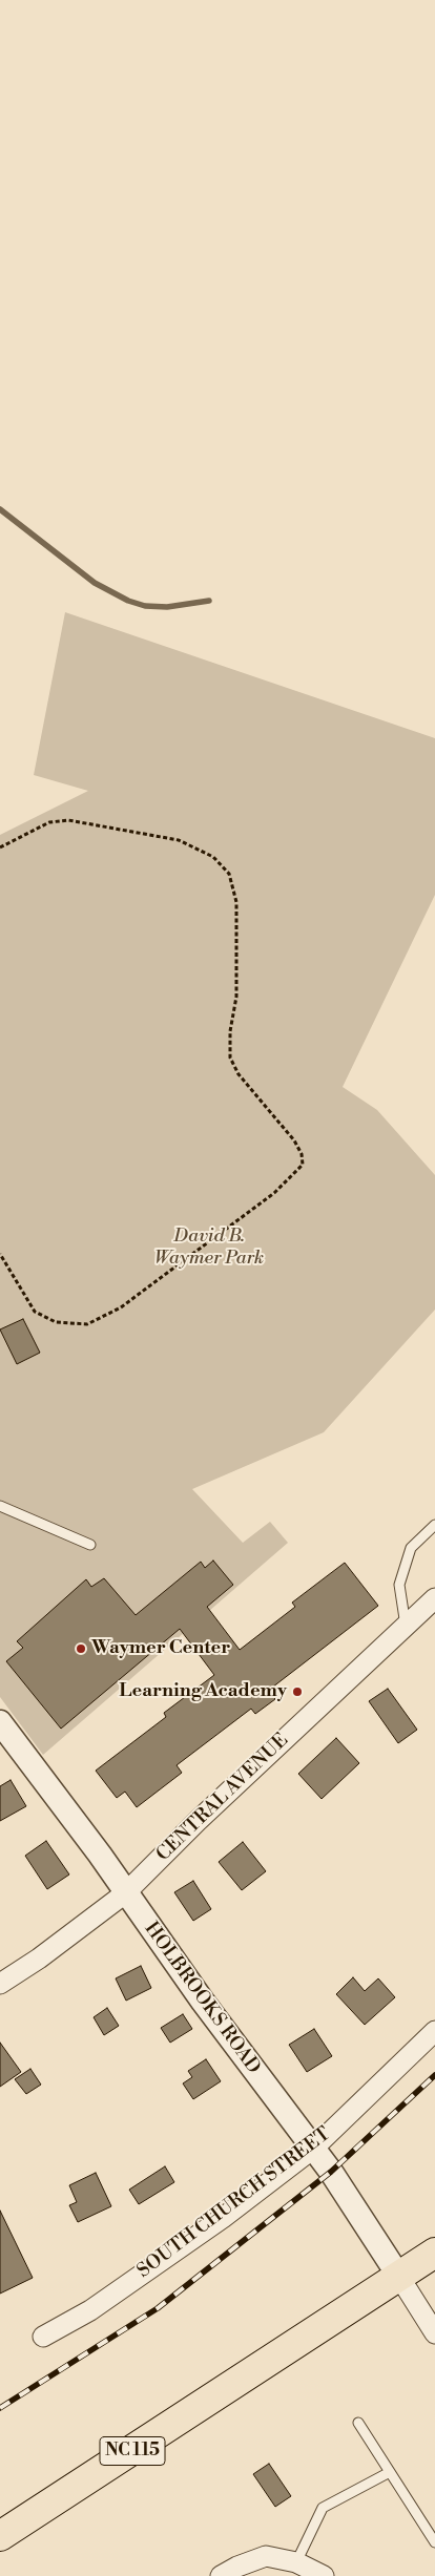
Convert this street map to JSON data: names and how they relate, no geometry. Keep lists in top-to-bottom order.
{
  "streets": {
    "main road": ["NC 115"],
    "street": ["CENTRAL AVENUE", "HOLBROOKS ROAD", "SOUTH CHURCH STREET"]
  },
  "crossings": [
    ["CENTRAL AVENUE", "HOLBROOKS ROAD"],
    ["HOLBROOKS ROAD", "SOUTH CHURCH STREET"],
    ["HOLBROOKS ROAD", "NC 115"]
  ],
  "parks": ["David B. Waymer Park"],
  "places": ["Waymer Center", "Learning Academy"]
}
